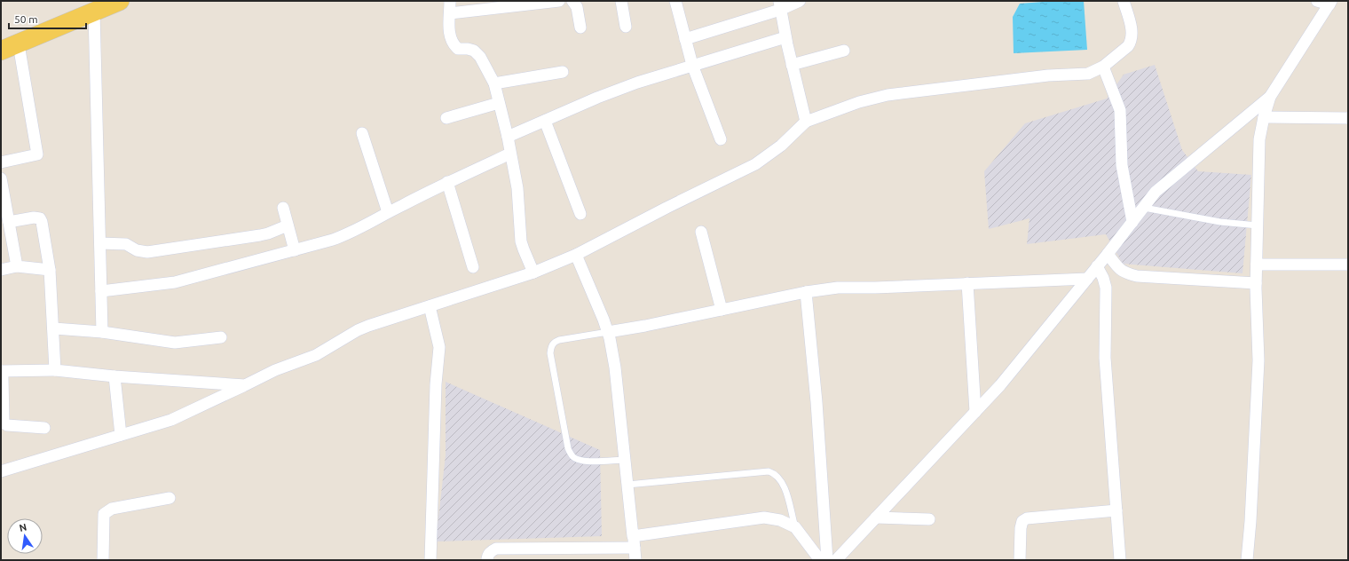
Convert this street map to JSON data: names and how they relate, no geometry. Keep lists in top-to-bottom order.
{
  "scale_bar": "50 m",
  "north": "top"
}
